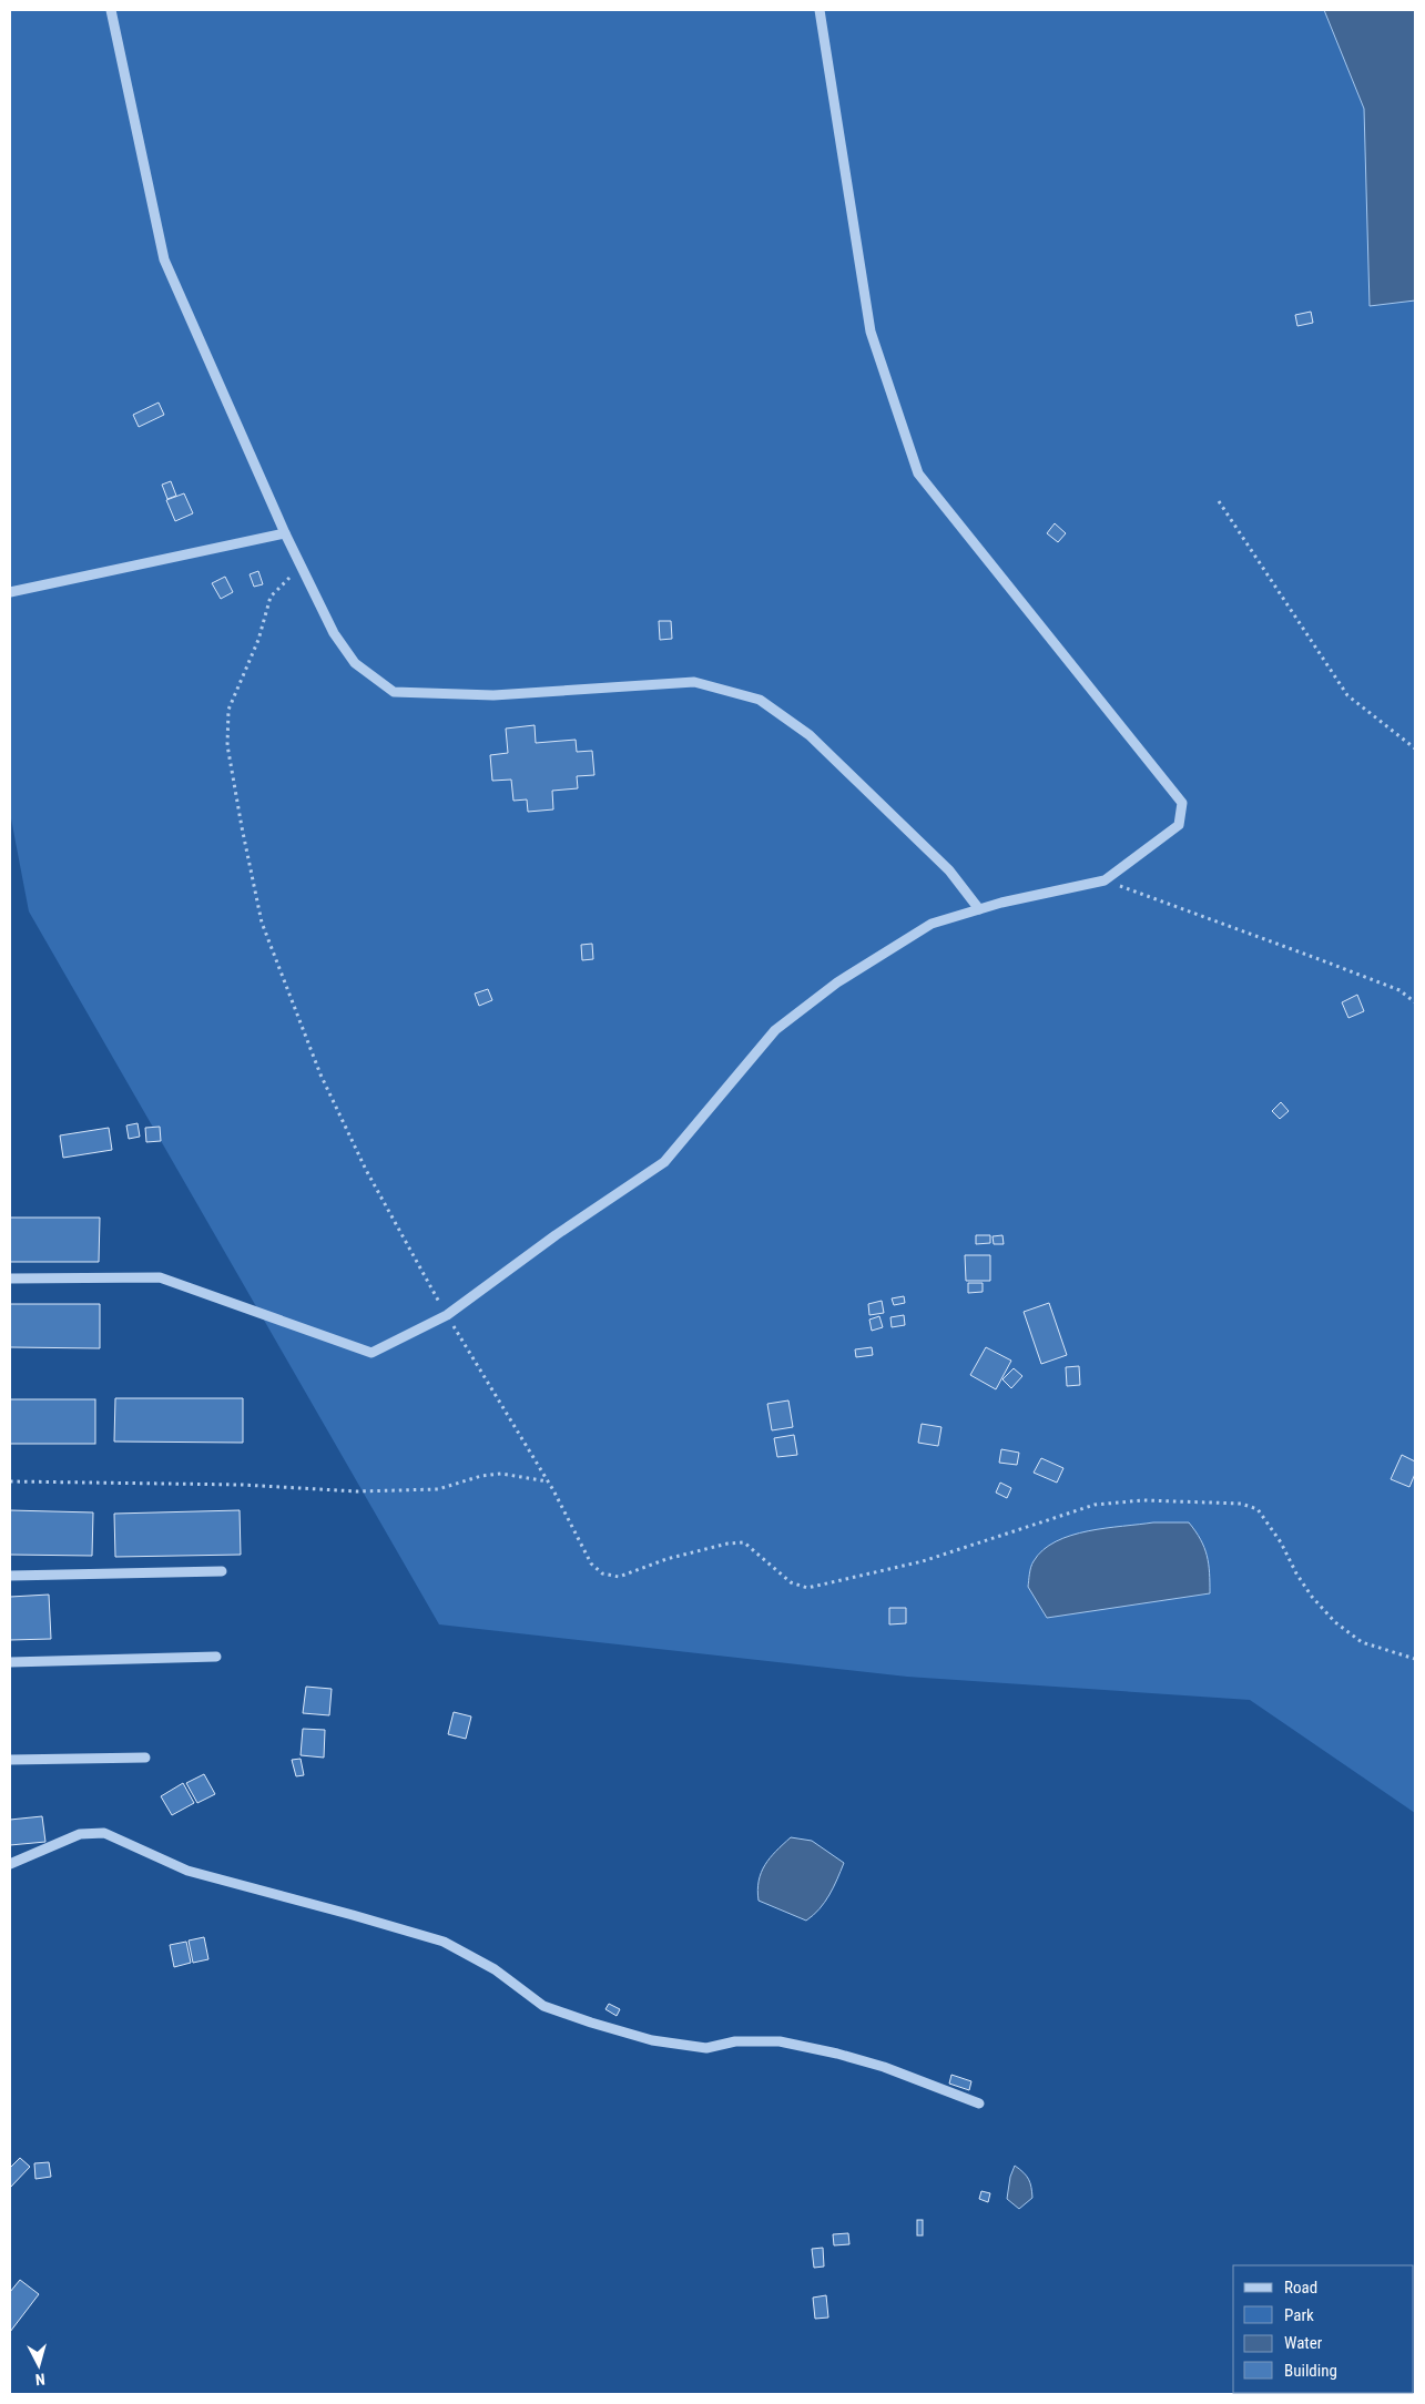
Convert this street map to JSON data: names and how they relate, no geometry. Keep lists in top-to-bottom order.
{
  "legend": [
    "Road",
    "Park",
    "Water",
    "Building"
  ],
  "north": "bottom"
}
